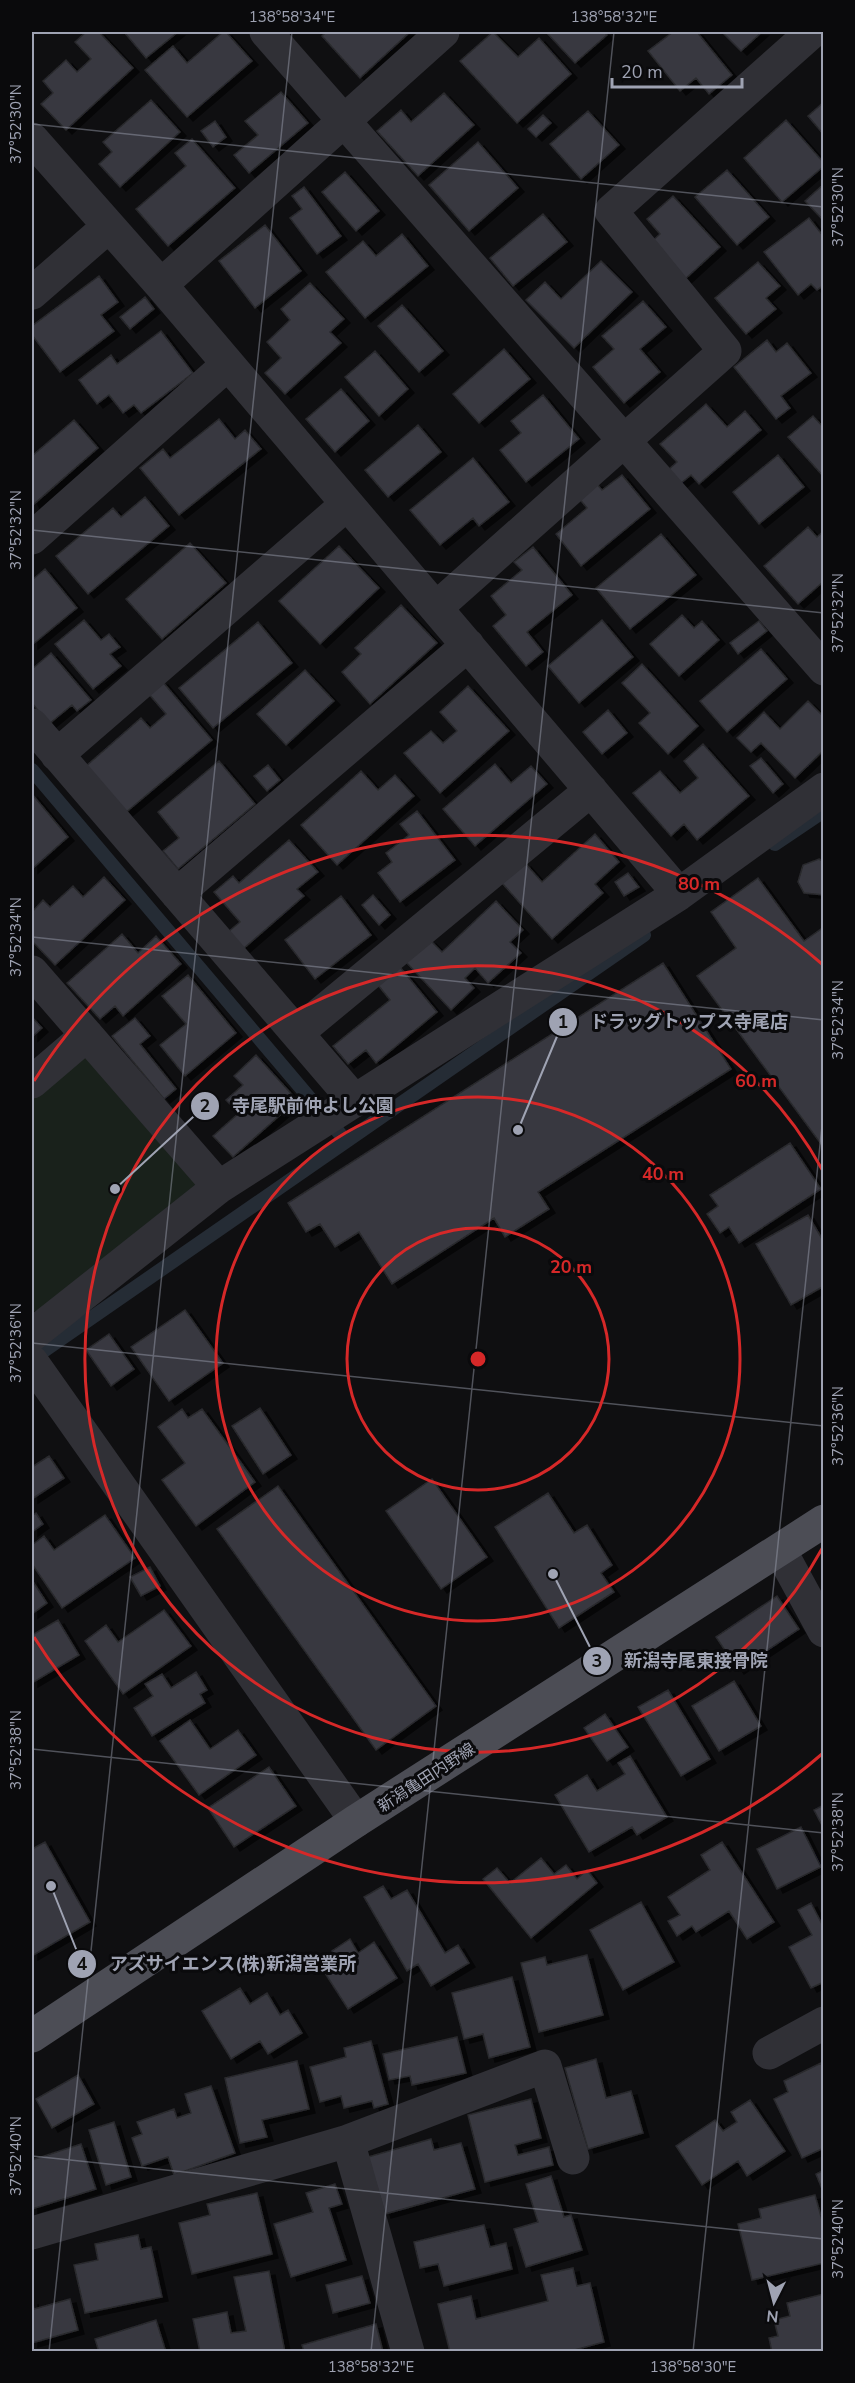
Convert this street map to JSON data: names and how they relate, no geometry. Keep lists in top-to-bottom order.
{
  "streets": {
    "main road": ["新潟亀田内野線"]
  },
  "places": [
    "ドラッグトップス寺尾店",
    "寺尾駅前仲よし公園",
    "新潟寺尾東接骨院",
    "アズサイエンス(株)新潟営業所"
  ],
  "scale_bar": "20 m",
  "north": "bottom",
  "coordinates": [
    "138°58'34\"E",
    "138°58'32\"E",
    "37°52'30\"N",
    "37°52'32\"N",
    "37°52'34\"N",
    "37°52'36\"N",
    "37°52'38\"N",
    "37°52'40\"N",
    "138°58'30\"E"
  ],
  "rings": [
    "80 m",
    "60 m",
    "40 m",
    "20 m"
  ]
}
